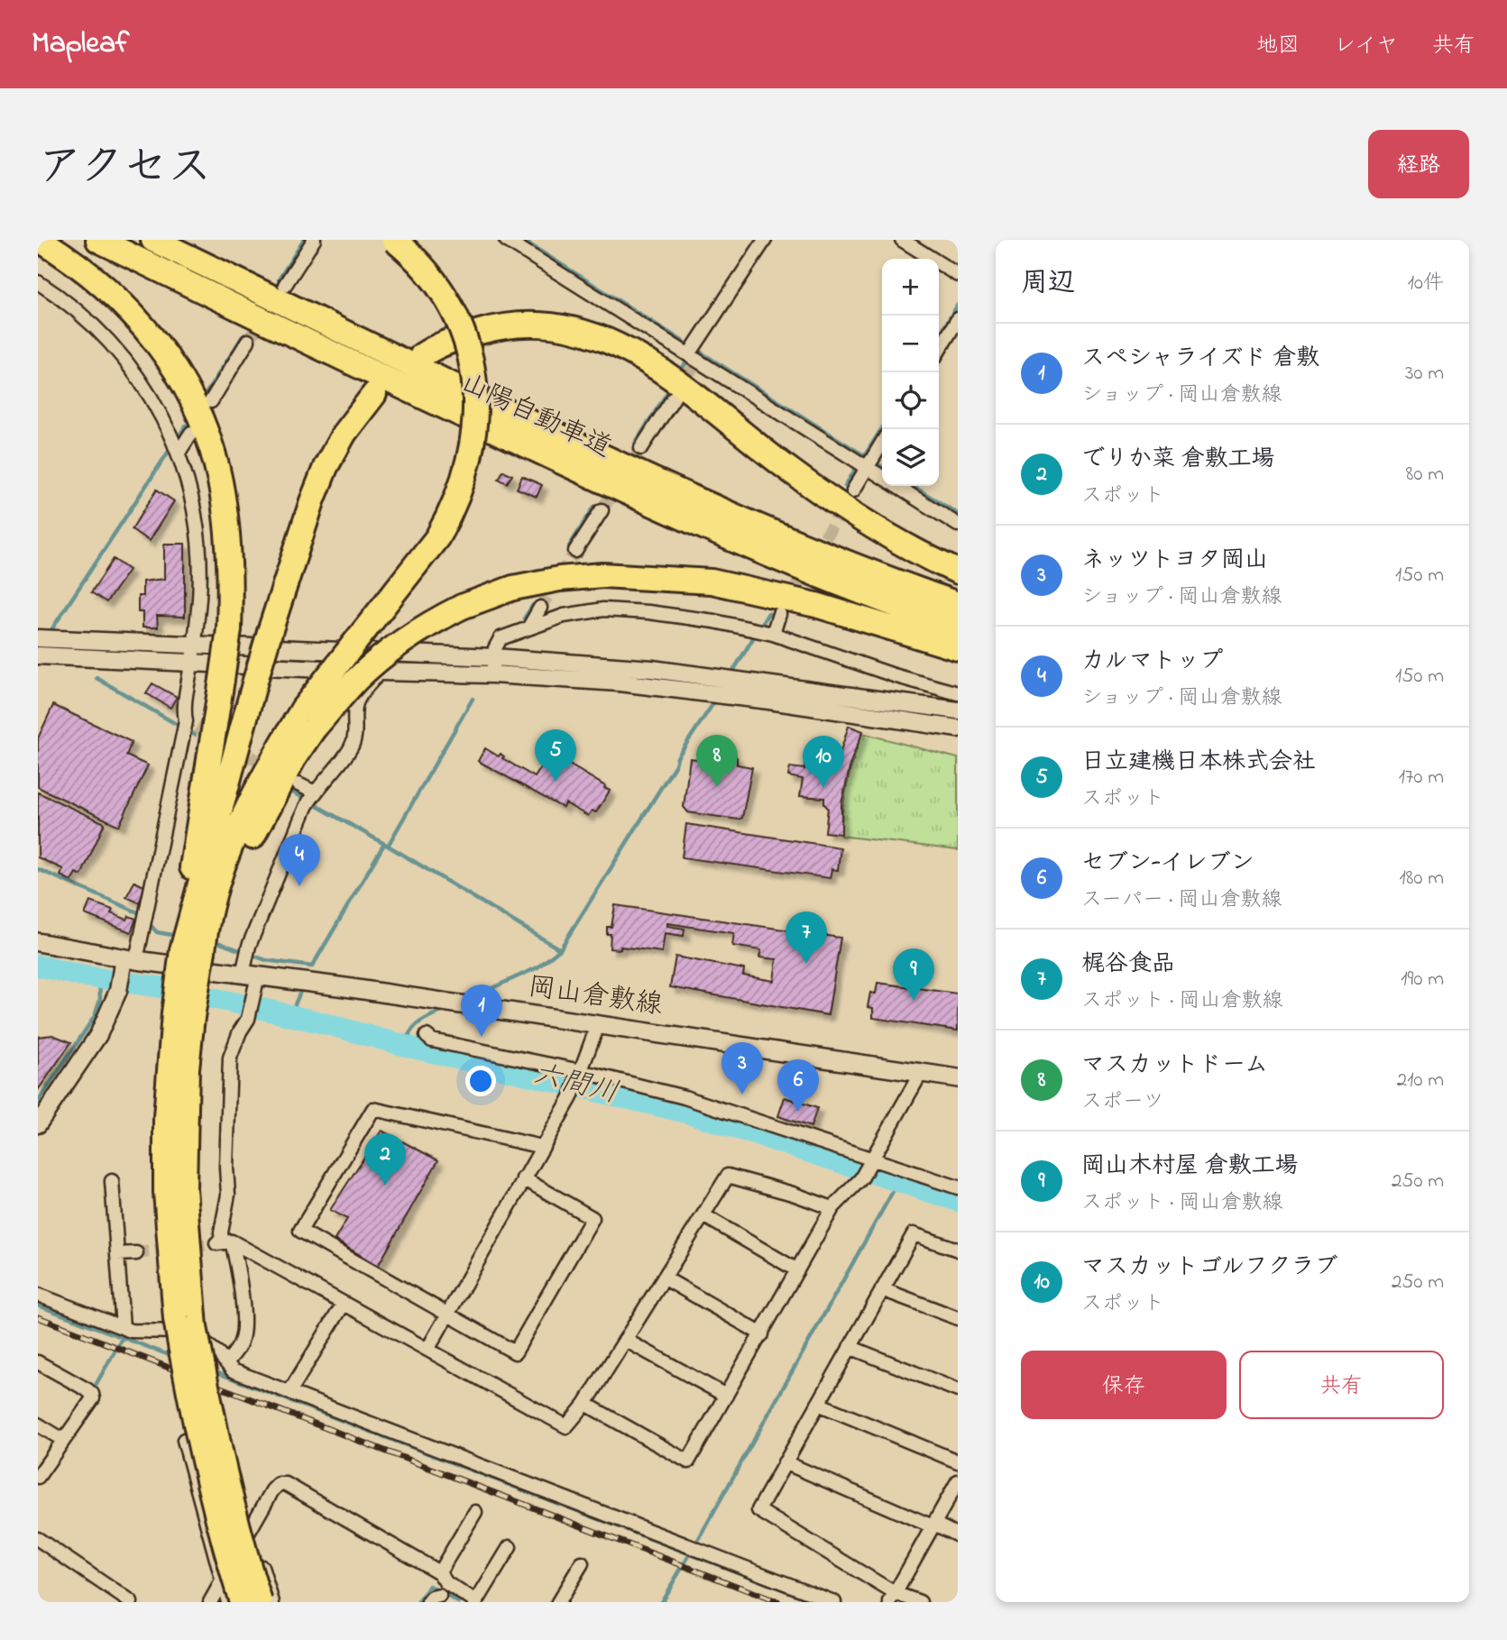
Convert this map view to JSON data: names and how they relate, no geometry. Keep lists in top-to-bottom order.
{
  "streets": {
    "highway": ["山陽自動車道"],
    "main road": ["岡山倉敷線"]
  },
  "water": ["六間川"],
  "page": {
    "header": "Mapleaf",
    "nav": ["地図", "レイヤ", "共有"],
    "title": "アクセス",
    "buttons": [
      "経路",
      ["保存", "共有"]
    ],
    "heading": ["周辺", "10件"],
    "map_buttons": ["+", "−"],
    "list": [
      {
        "mark": "1",
        "name": "スペシャライズド 倉敷",
        "note": "ショップ · 岡山倉敷線",
        "value": "30 m"
      },
      {
        "mark": "2",
        "name": "でりか菜 倉敷工場",
        "note": "スポット",
        "value": "80 m"
      },
      {
        "mark": "3",
        "name": "ネッツトヨタ岡山",
        "note": "ショップ · 岡山倉敷線",
        "value": "150 m"
      },
      {
        "mark": "4",
        "name": "カルマトップ",
        "note": "ショップ · 岡山倉敷線",
        "value": "150 m"
      },
      {
        "mark": "5",
        "name": "日立建機日本株式会社",
        "note": "スポット",
        "value": "170 m"
      },
      {
        "mark": "6",
        "name": "セブン-イレブン",
        "note": "スーパー · 岡山倉敷線",
        "value": "180 m"
      },
      {
        "mark": "7",
        "name": "梶谷食品",
        "note": "スポット · 岡山倉敷線",
        "value": "190 m"
      },
      {
        "mark": "8",
        "name": "マスカットドーム",
        "note": "スポーツ",
        "value": "210 m"
      },
      {
        "mark": "9",
        "name": "岡山木村屋 倉敷工場",
        "note": "スポット · 岡山倉敷線",
        "value": "250 m"
      },
      {
        "mark": "10",
        "name": "マスカットゴルフクラブ",
        "note": "スポット",
        "value": "250 m"
      }
    ],
    "pins": [
      "5",
      "8",
      "10",
      "4",
      "7",
      "9",
      "1",
      "3",
      "6",
      "2"
    ]
  }
}
